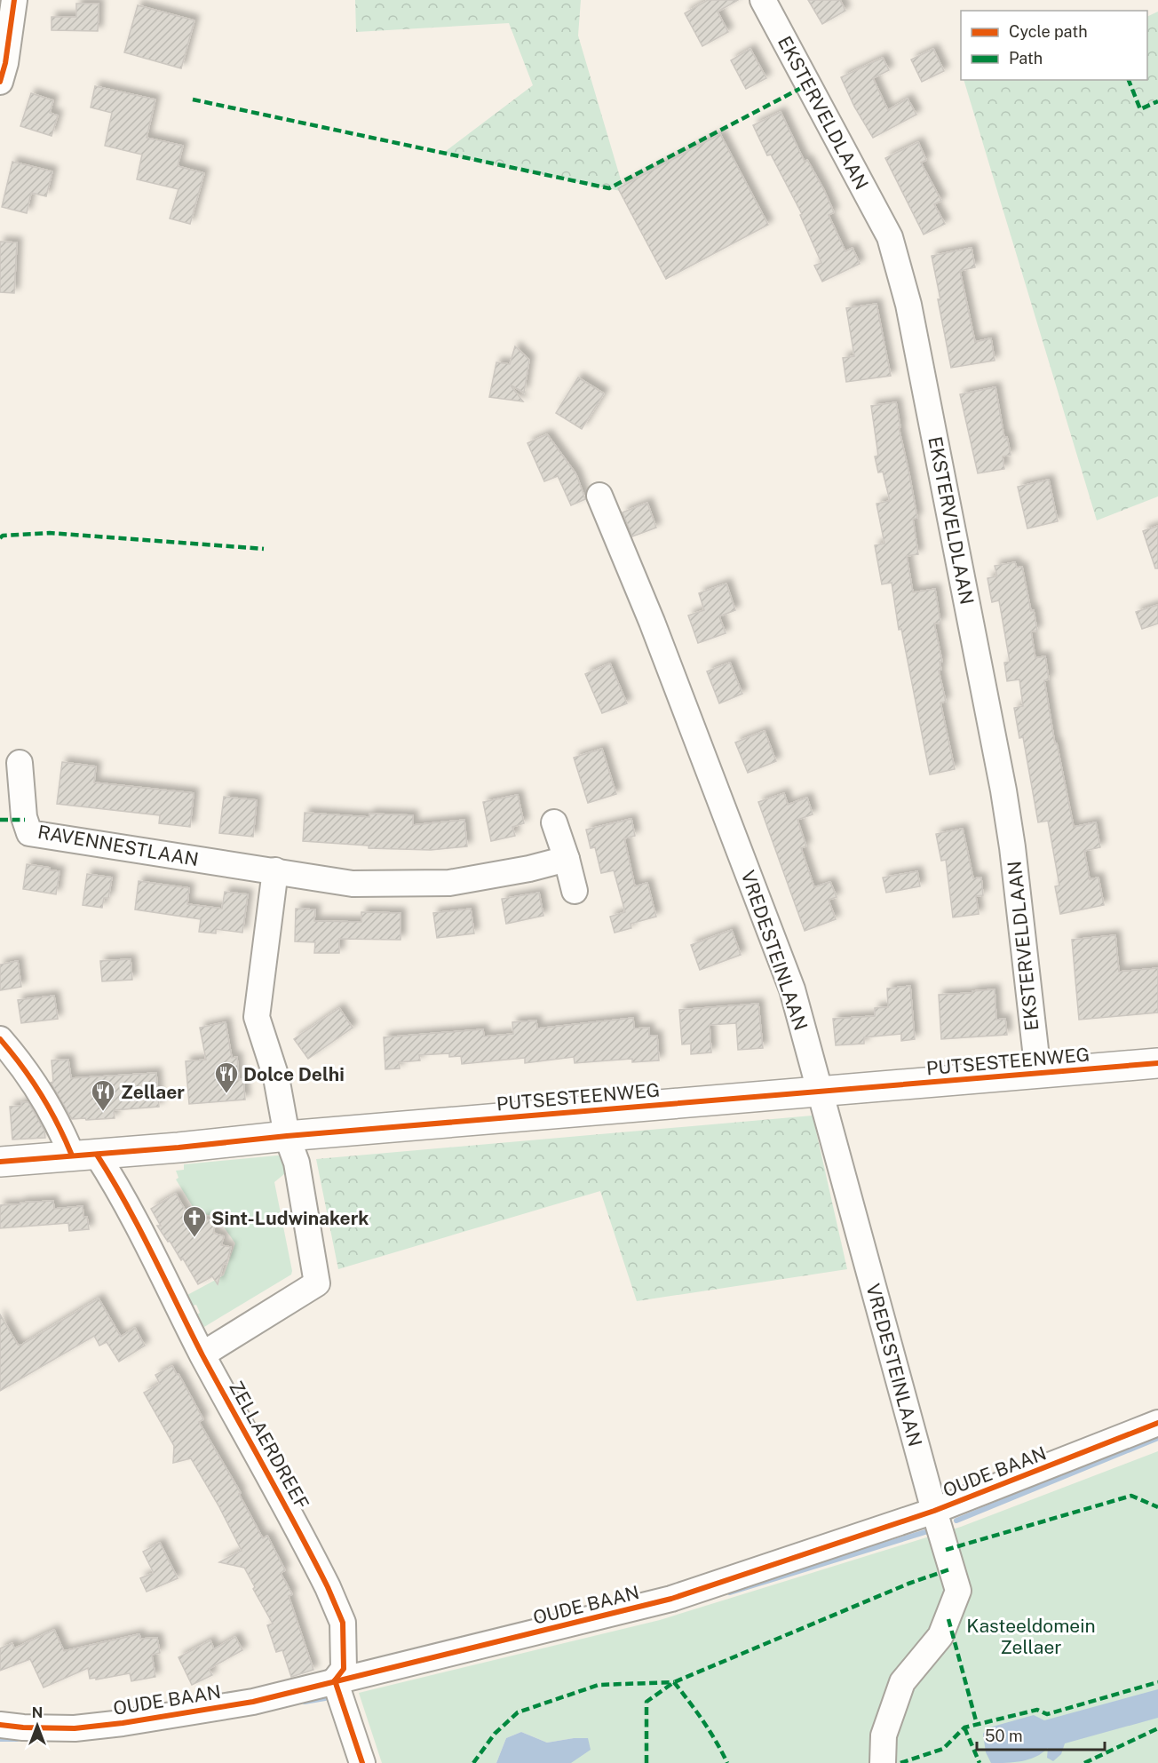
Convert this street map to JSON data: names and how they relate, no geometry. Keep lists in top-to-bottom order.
{
  "streets": {
    "main road": ["PUTSESTEENWEG"],
    "street": [
      "EKSTERVELDLAAN",
      "RAVENNESTLAAN",
      "VREDESTEINLAAN",
      "ZELLAERDREEF",
      "OUDE BAAN"
    ]
  },
  "crossings": [
    ["EKSTERVELDLAAN", "PUTSESTEENWEG"],
    ["VREDESTEINLAAN", "PUTSESTEENWEG"],
    ["VREDESTEINLAAN", "OUDE BAAN"],
    ["PUTSESTEENWEG", "ZELLAERDREEF"],
    ["ZELLAERDREEF", "OUDE BAAN"]
  ],
  "parks": ["Kasteeldomein Zellaer"],
  "places": {
    "restaurant": ["Dolce Delhi", "Zellaer"],
    "church": ["Sint-Ludwinakerk"]
  },
  "legend": ["Cycle path", "Path"],
  "scale_bar": "50 m",
  "north": "top"
}
